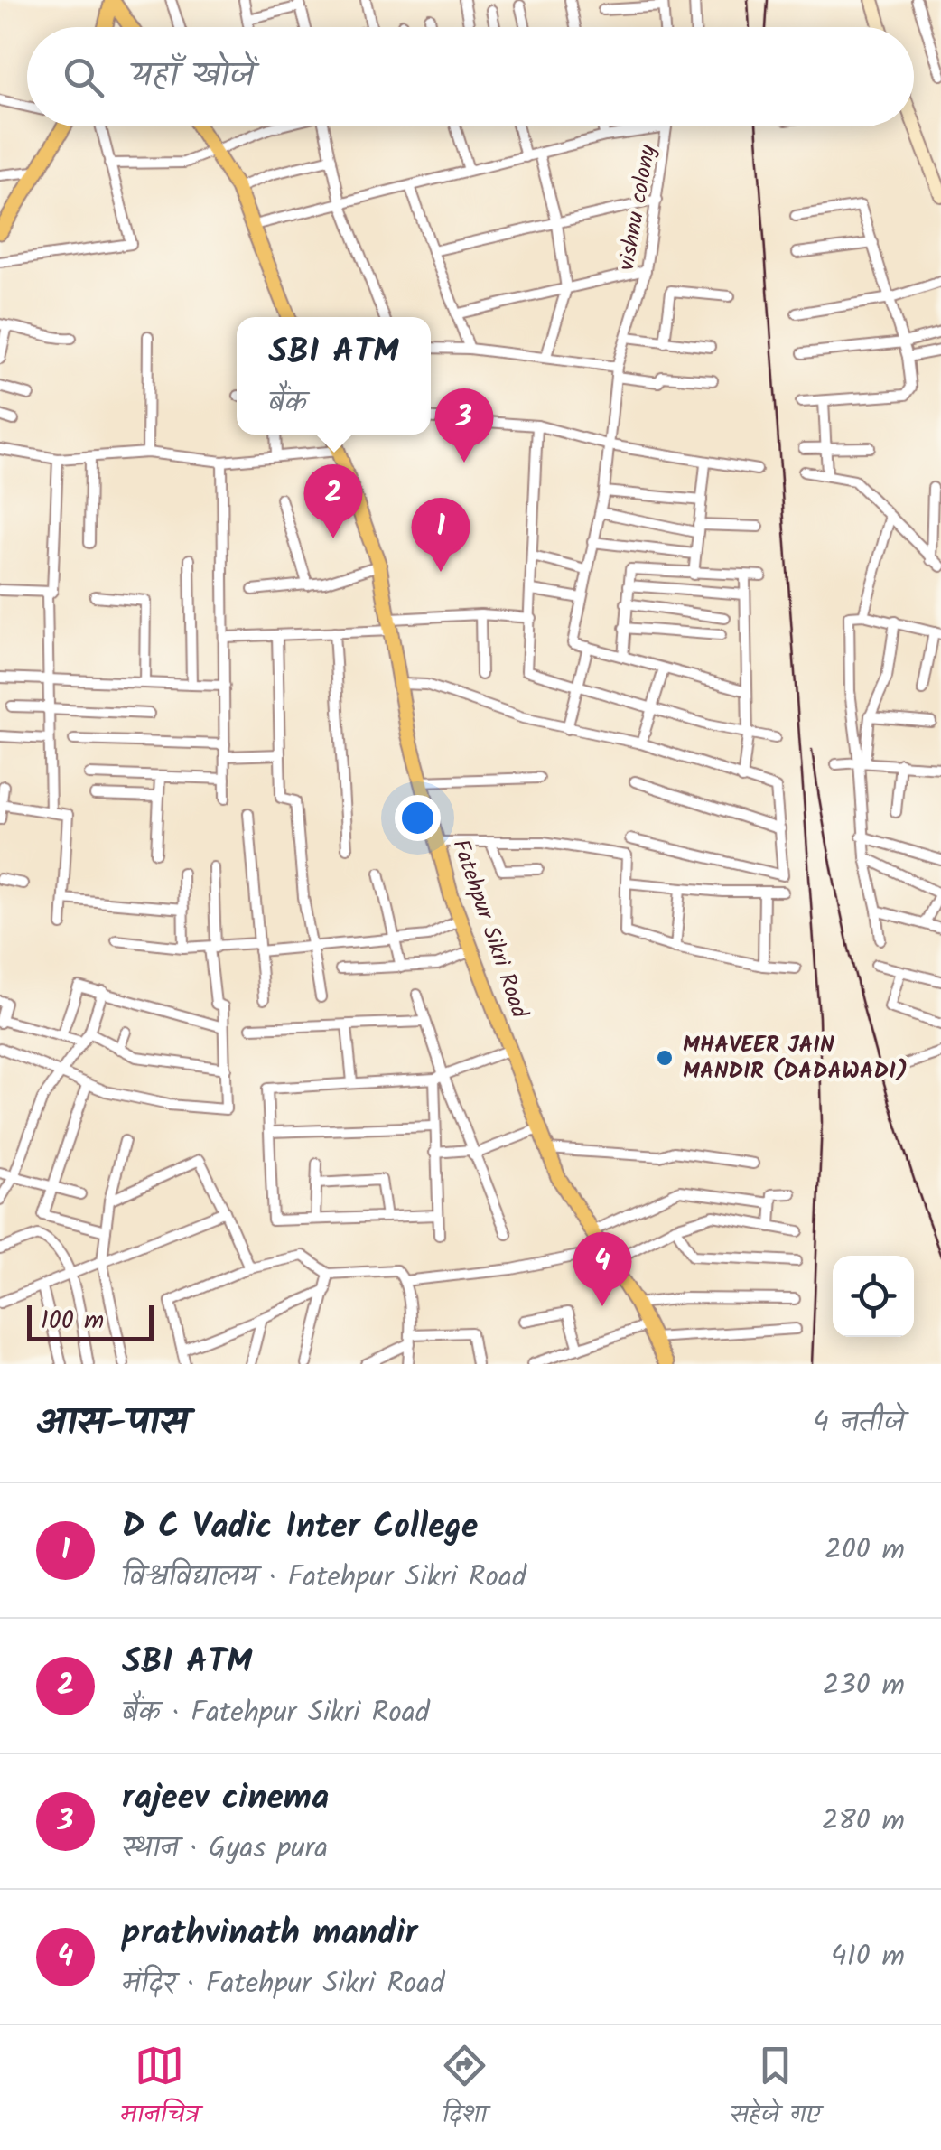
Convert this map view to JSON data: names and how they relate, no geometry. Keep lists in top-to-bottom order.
{
  "streets": {
    "main road": ["Fatehpur Sikri Road"],
    "street": ["vishnu colony"]
  },
  "places": ["MHAVEER JAIN MANDIR (DADAWADI)"],
  "scale_bar": "100 m",
  "page": {
    "search": "यहाँ खोजें",
    "popup": ["SBI ATM", "बैंक"],
    "pins": [
      "3",
      "2",
      "1",
      "4"
    ],
    "scale": "100 m",
    "heading": ["आस-पास", "4 नतीजे"],
    "list": [
      {
        "mark": "1",
        "name": "D C Vadic Inter College",
        "note": "विश्वविद्यालय · Fatehpur Sikri Road",
        "value": "200 m"
      },
      {
        "mark": "2",
        "name": "SBI ATM",
        "note": "बैंक · Fatehpur Sikri Road",
        "value": "230 m"
      },
      {
        "mark": "3",
        "name": "rajeev cinema",
        "note": "स्थान · Gyas pura",
        "value": "280 m"
      },
      {
        "mark": "4",
        "name": "prathvinath mandir",
        "note": "मंदिर · Fatehpur Sikri Road",
        "value": "410 m"
      }
    ],
    "nav": ["मानचित्र", "दिशा", "सहेजे गए"]
  }
}
